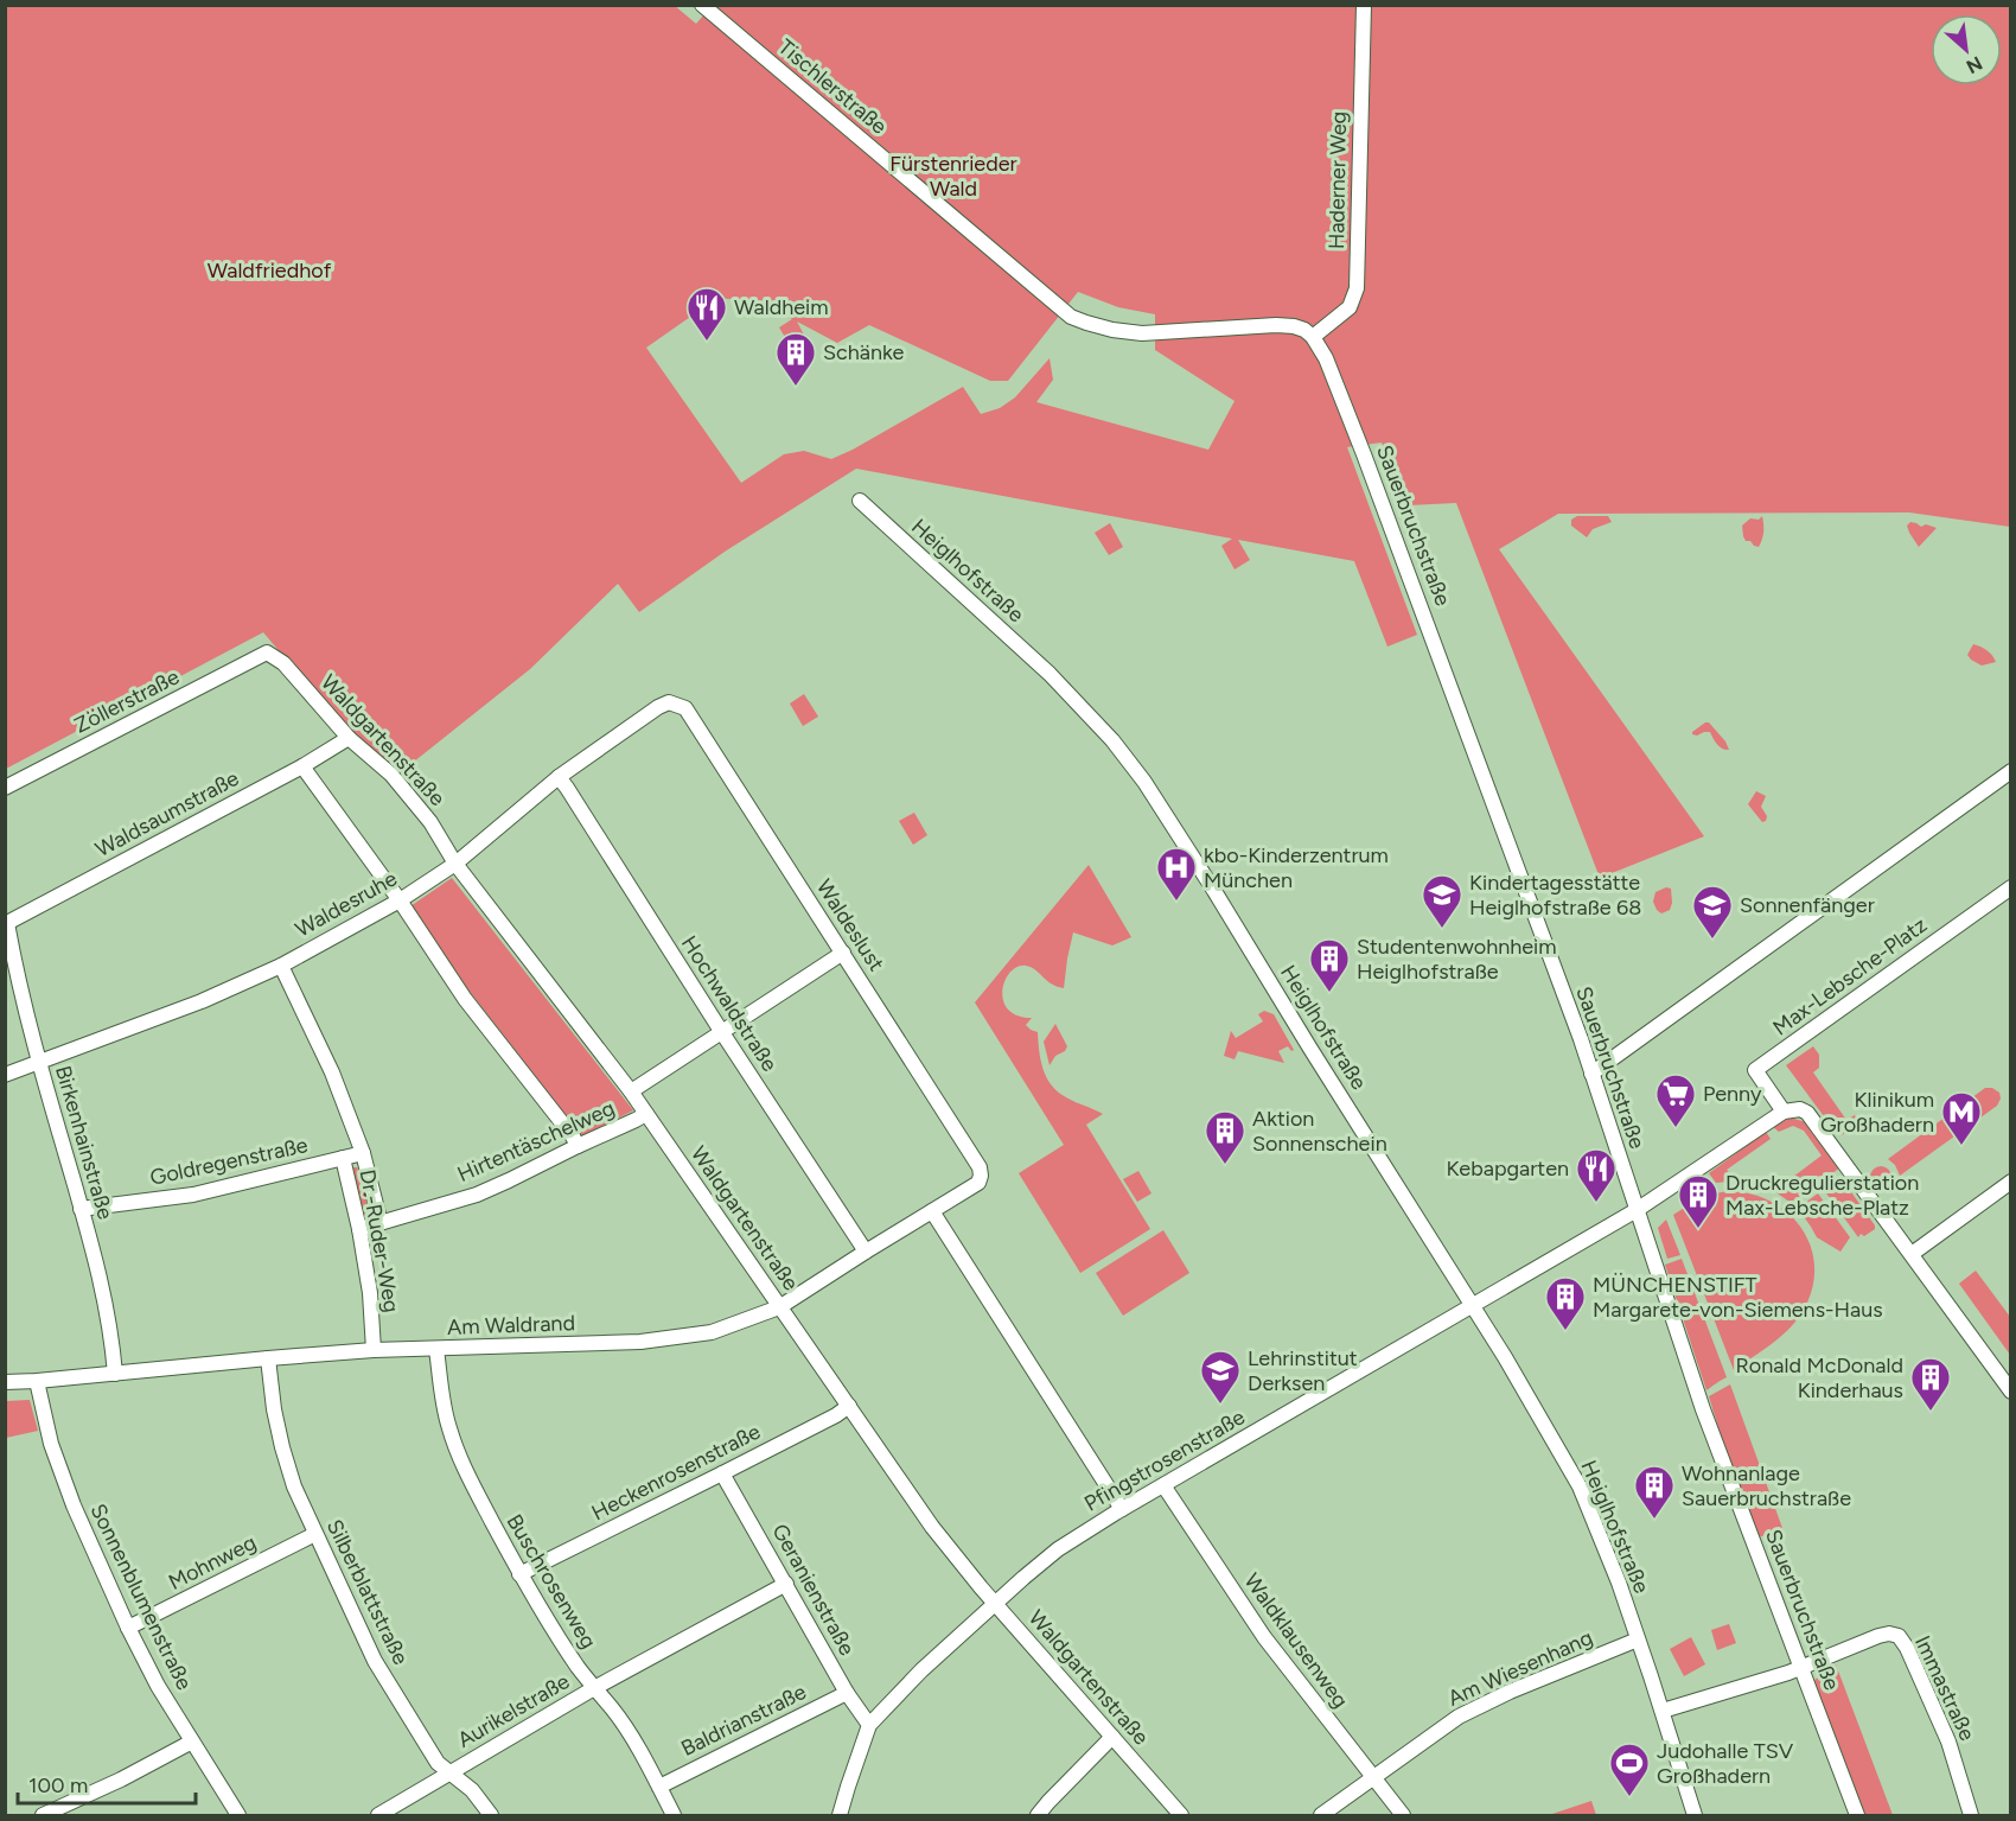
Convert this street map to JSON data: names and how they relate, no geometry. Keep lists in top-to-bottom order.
{
  "streets": {
    "street": [
      "Tischlerstraße",
      "Haderner Weg",
      "Sauerbruchstraße",
      "Heiglhofstraße",
      "Zöllerstraße",
      "Waldgartenstraße",
      "Waldsaumstraße",
      "Waldesruhe",
      "Waldeslust",
      "Max-Lebsche-Platz",
      "Hochwaldstraße",
      "Hirtentäschelweg",
      "Birkenhainstraße",
      "Goldregenstraße",
      "Dr.-Ruder-Weg",
      "Am Waldrand",
      "Pfingstrosenstraße",
      "Heckenrosenstraße",
      "Mohnweg",
      "Buschrosenweg",
      "Geranienstraße",
      "Silberblattstraße",
      "Sonnenblumenstraße",
      "Waldklausenweg",
      "Am Wiesenhang",
      "Immastraße",
      "Aurikelstraße",
      "Baldrianstraße"
    ]
  },
  "crossings": [
    ["Tischlerstraße", "Haderner Weg"],
    ["Tischlerstraße", "Sauerbruchstraße"],
    ["Haderner Weg", "Sauerbruchstraße"],
    ["Sauerbruchstraße", "Pfingstrosenstraße"],
    ["Sauerbruchstraße", "Immastraße"],
    ["Heiglhofstraße", "Pfingstrosenstraße"],
    ["Heiglhofstraße", "Am Wiesenhang"],
    ["Zöllerstraße", "Waldgartenstraße"],
    ["Waldgartenstraße", "Waldsaumstraße"],
    ["Waldgartenstraße", "Waldesruhe"],
    ["Waldgartenstraße", "Hirtentäschelweg"],
    ["Waldgartenstraße", "Am Waldrand"],
    ["Waldgartenstraße", "Pfingstrosenstraße"],
    ["Waldgartenstraße", "Heckenrosenstraße"],
    ["Waldsaumstraße", "Birkenhainstraße"],
    ["Waldesruhe", "Waldeslust"],
    ["Waldesruhe", "Hochwaldstraße"],
    ["Waldesruhe", "Birkenhainstraße"],
    ["Waldesruhe", "Dr.-Ruder-Weg"],
    ["Waldeslust", "Hirtentäschelweg"],
    ["Waldeslust", "Am Waldrand"],
    ["Hochwaldstraße", "Hirtentäschelweg"],
    ["Hochwaldstraße", "Am Waldrand"],
    ["Hirtentäschelweg", "Dr.-Ruder-Weg"],
    ["Birkenhainstraße", "Goldregenstraße"],
    ["Birkenhainstraße", "Am Waldrand"],
    ["Goldregenstraße", "Dr.-Ruder-Weg"],
    ["Dr.-Ruder-Weg", "Am Waldrand"],
    ["Am Waldrand", "Buschrosenweg"],
    ["Am Waldrand", "Silberblattstraße"],
    ["Am Waldrand", "Sonnenblumenstraße"],
    ["Pfingstrosenstraße", "Geranienstraße"],
    ["Pfingstrosenstraße", "Waldklausenweg"],
    ["Heckenrosenstraße", "Buschrosenweg"],
    ["Heckenrosenstraße", "Geranienstraße"],
    ["Mohnweg", "Silberblattstraße"],
    ["Mohnweg", "Sonnenblumenstraße"],
    ["Buschrosenweg", "Aurikelstraße"],
    ["Buschrosenweg", "Baldrianstraße"],
    ["Geranienstraße", "Aurikelstraße"],
    ["Geranienstraße", "Baldrianstraße"],
    ["Silberblattstraße", "Aurikelstraße"],
    ["Waldklausenweg", "Am Wiesenhang"]
  ],
  "parks": ["Fürstenrieder Wald", "Waldfriedhof"],
  "places": {
    "restaurant": ["Waldheim", "Kebapgarten"],
    "building": [
      "Schänke",
      "Studentenwohnheim Heiglhofstraße",
      "Aktion Sonnenschein",
      "Druckregulierstation Max-Lebsche-Platz",
      "MÜNCHENSTIFT Margarete-von-Siemens-Haus",
      "Ronald McDonald Kinderhaus",
      "Wohnanlage Sauerbruchstraße"
    ],
    "hospital": ["kbo-Kinderzentrum München"],
    "school or university": ["Kindertagesstätte Heiglhofstraße 68", "Sonnenfänger", "Lehrinstitut Derksen"],
    "supermarket": ["Penny"],
    "metro station": ["Klinikum Großhadern"],
    "sports": ["Judohalle TSV Großhadern"]
  },
  "scale_bar": "100 m",
  "north": "bottom right"
}
